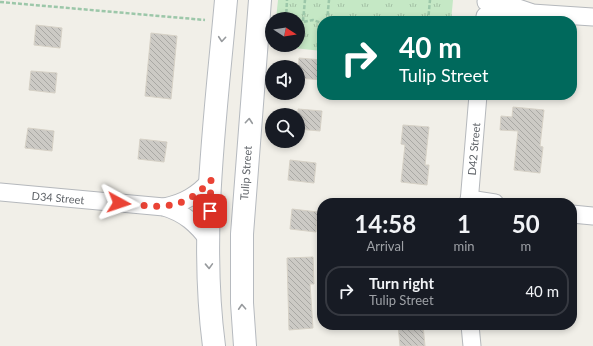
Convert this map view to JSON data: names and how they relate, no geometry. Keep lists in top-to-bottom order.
{
  "streets": {
    "street": ["D42 Street", "Tulip Street", "D34 Street"]
  },
  "north": "right",
  "page": {
    "turn": ["40 m", "Tulip Street"],
    "eta": [
      "14:58",
      "Arrival",
      "1",
      "min",
      "50",
      "m"
    ],
    "list": [
      {
        "name": "Turn right",
        "note": "Tulip Street",
        "value": "40 m"
      }
    ]
  }
}
